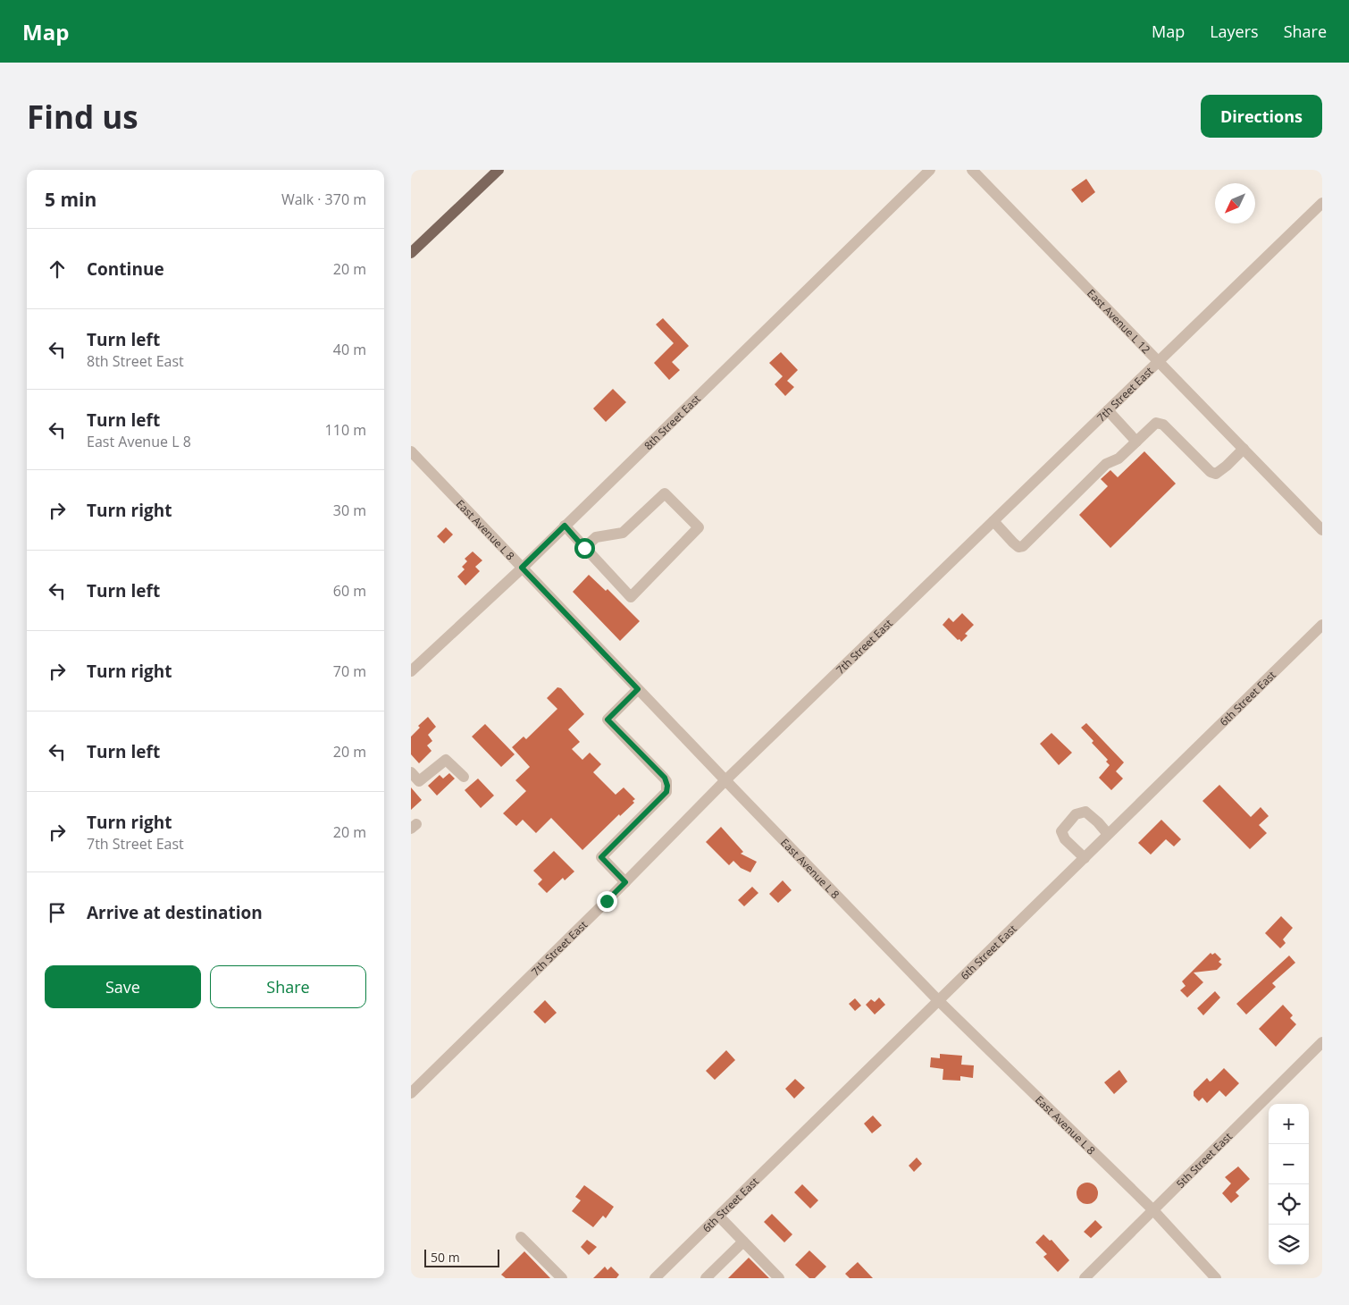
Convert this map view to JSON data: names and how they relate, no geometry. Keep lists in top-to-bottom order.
{
  "streets": {
    "street": [
      "East Avenue L 12",
      "7th Street East",
      "8th Street East",
      "East Avenue L 8",
      "6th Street East",
      "5th Street East"
    ]
  },
  "crossings": [
    ["East Avenue L 12", "7th Street East"],
    ["7th Street East", "East Avenue L 8"],
    ["8th Street East", "East Avenue L 8"],
    ["East Avenue L 8", "6th Street East"],
    ["East Avenue L 8", "5th Street East"]
  ],
  "scale_bar": "50 m",
  "north": "bottom left",
  "page": {
    "header": "Map",
    "nav": ["Map", "Layers", "Share"],
    "buttons": [
      "Directions",
      ["Save", "Share"]
    ],
    "title": "Find us",
    "heading": ["5 min", "Walk · 370 m"],
    "list": [
      ["Continue", "20 m"],
      ["Turn left", "8th Street East", "40 m"],
      ["Turn left", "East Avenue L 8", "110 m"],
      ["Turn right", "30 m"],
      ["Turn left", "60 m"],
      ["Turn right", "70 m"],
      ["Turn left", "20 m"],
      ["Turn right", "7th Street East", "20 m"],
      "Arrive at destination"
    ],
    "map_buttons": ["+", "−"],
    "scale": "50 m"
  }
}
